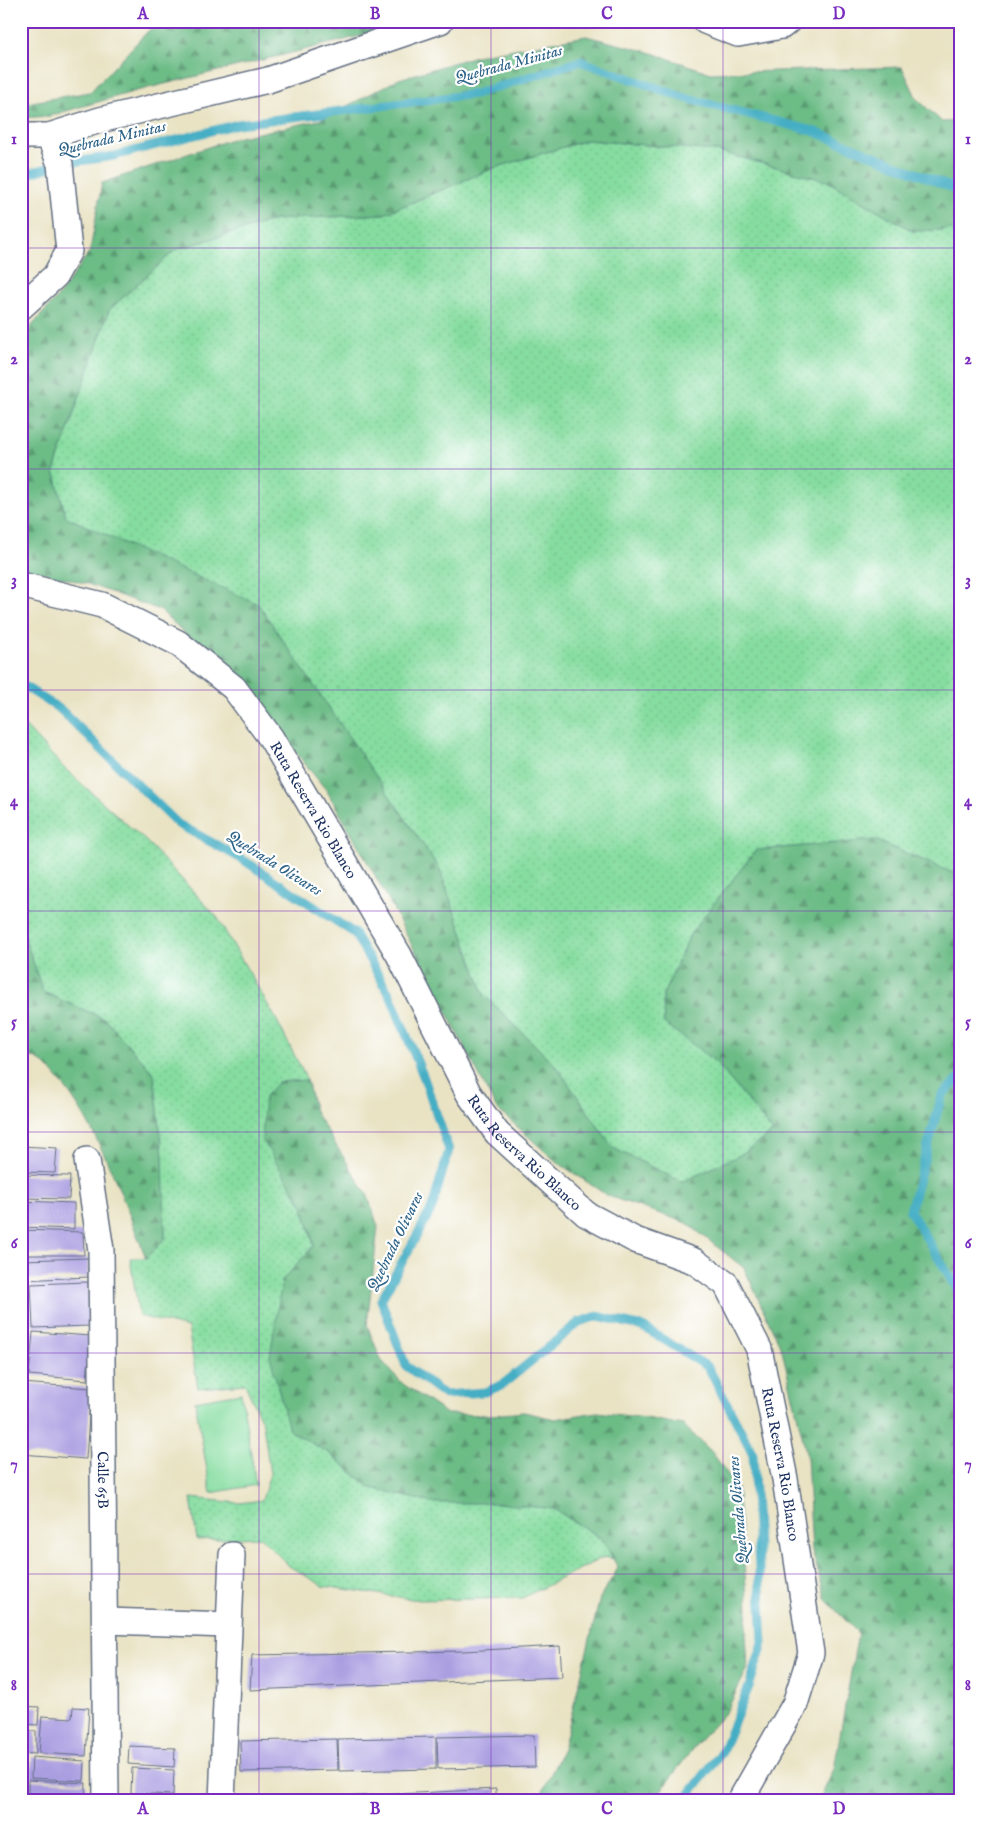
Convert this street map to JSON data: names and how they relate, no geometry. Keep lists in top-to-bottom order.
{
  "streets": {
    "street": ["Ruta Reserva Rio Blanco", "Calle 65B"]
  },
  "water": ["Quebrada Minitas", "Quebrada Olivares"],
  "grid": {
    "columns": [
      "A",
      "B",
      "C",
      "D"
    ],
    "rows": [
      "1",
      "2",
      "3",
      "4",
      "5",
      "6",
      "7",
      "8"
    ]
  }
}
